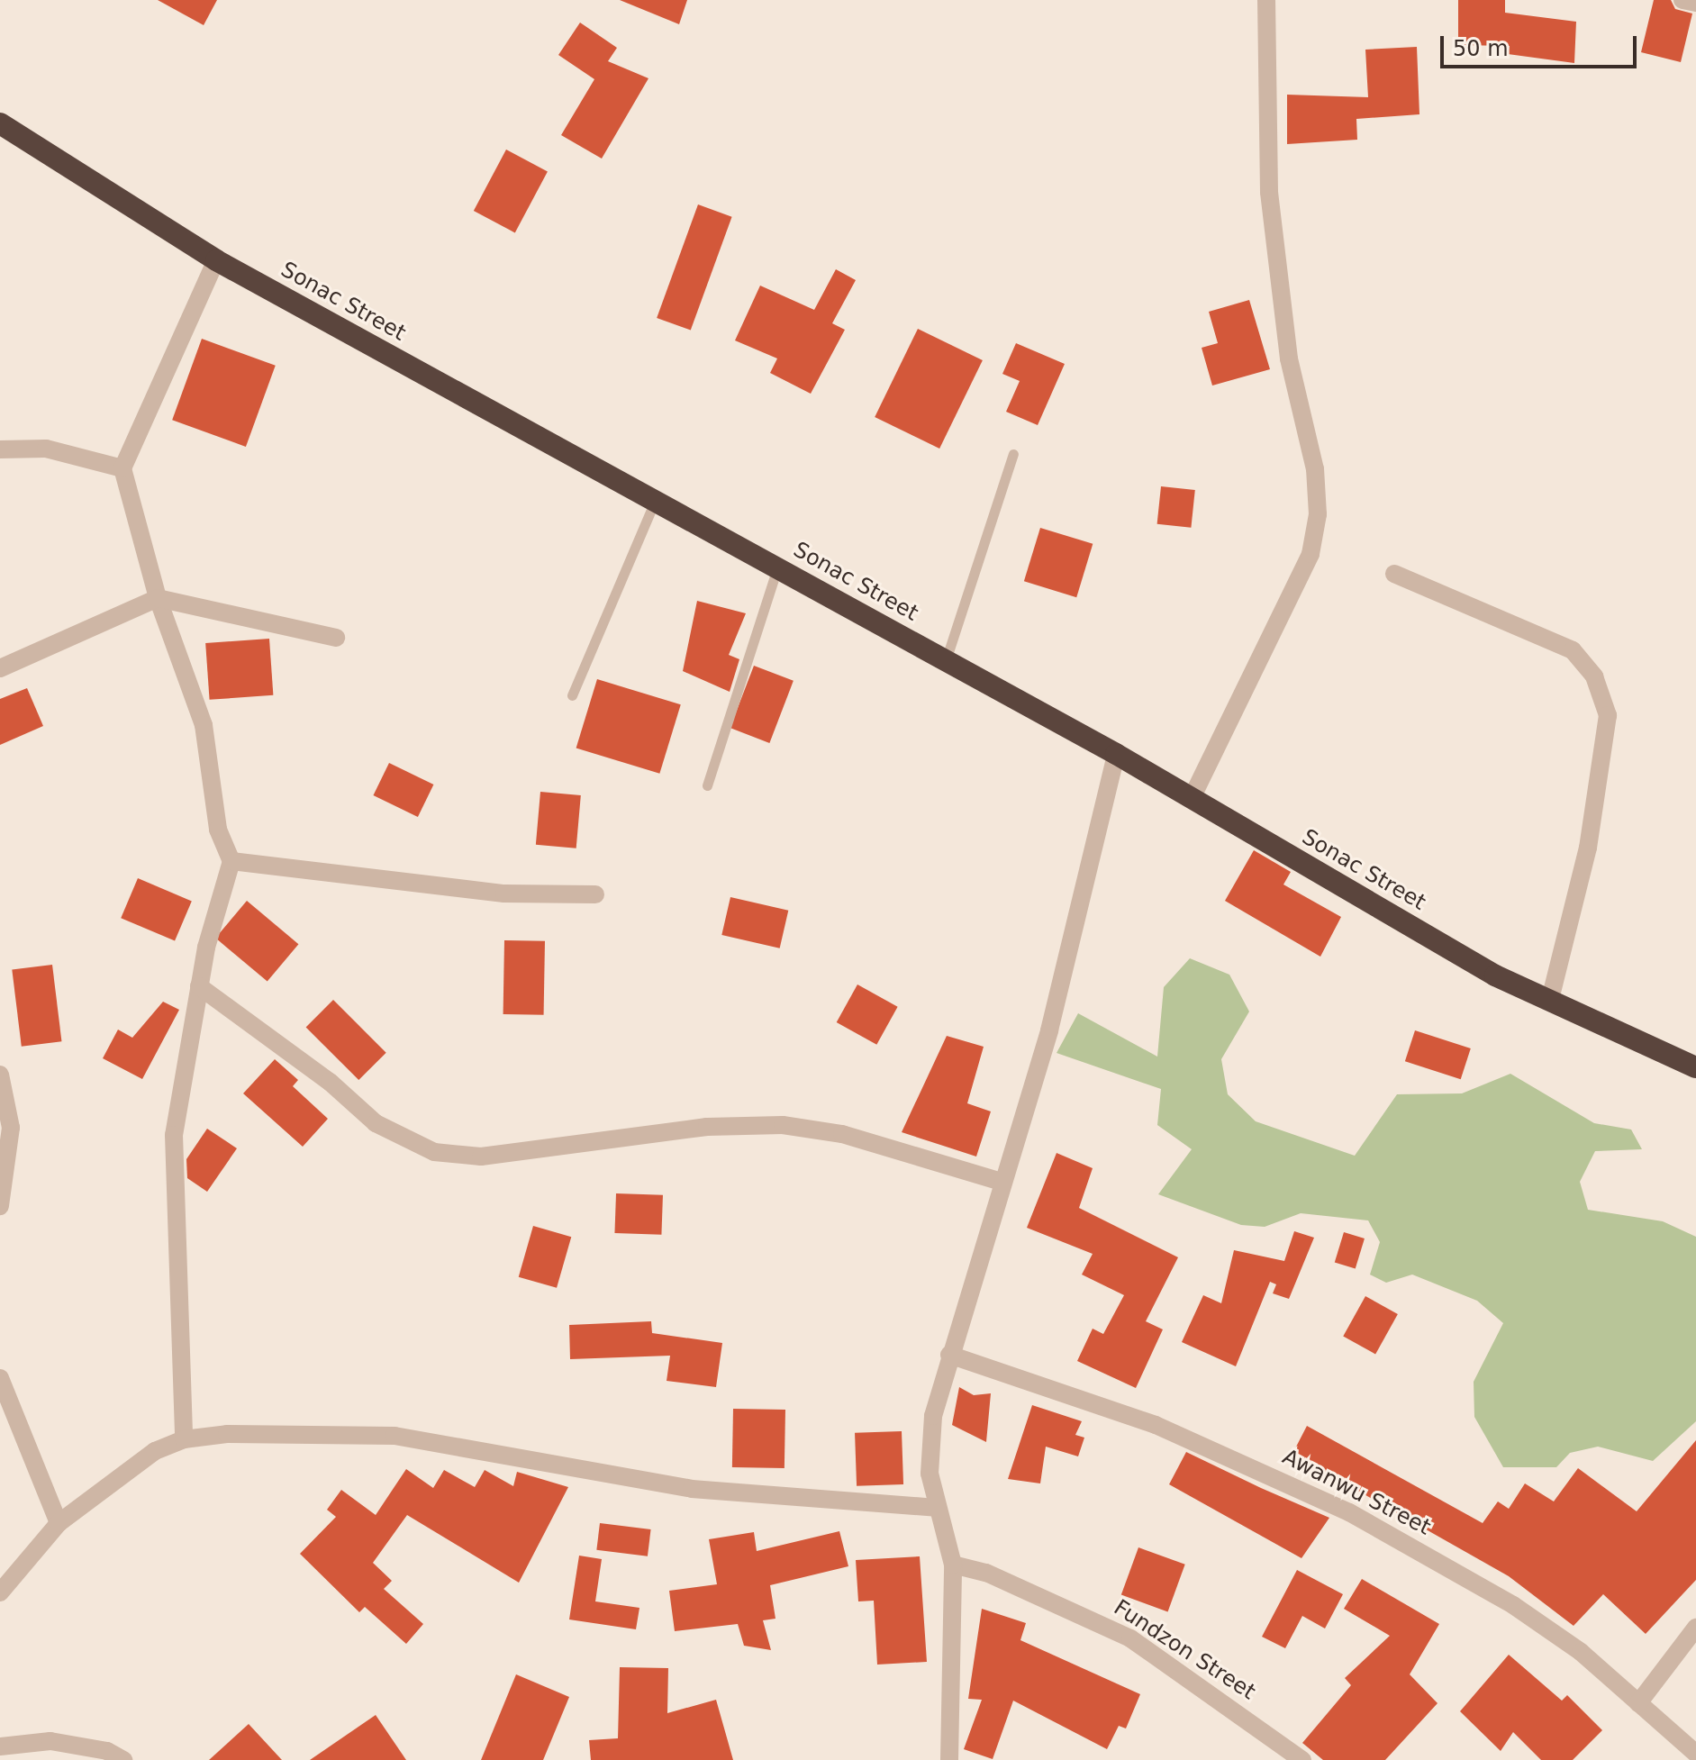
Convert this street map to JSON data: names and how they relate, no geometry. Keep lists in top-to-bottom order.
{
  "streets": {
    "highway": ["Sonac Street"],
    "street": ["Awanwu Street", "Fundzon Street"]
  },
  "scale_bar": "50 m"
}
